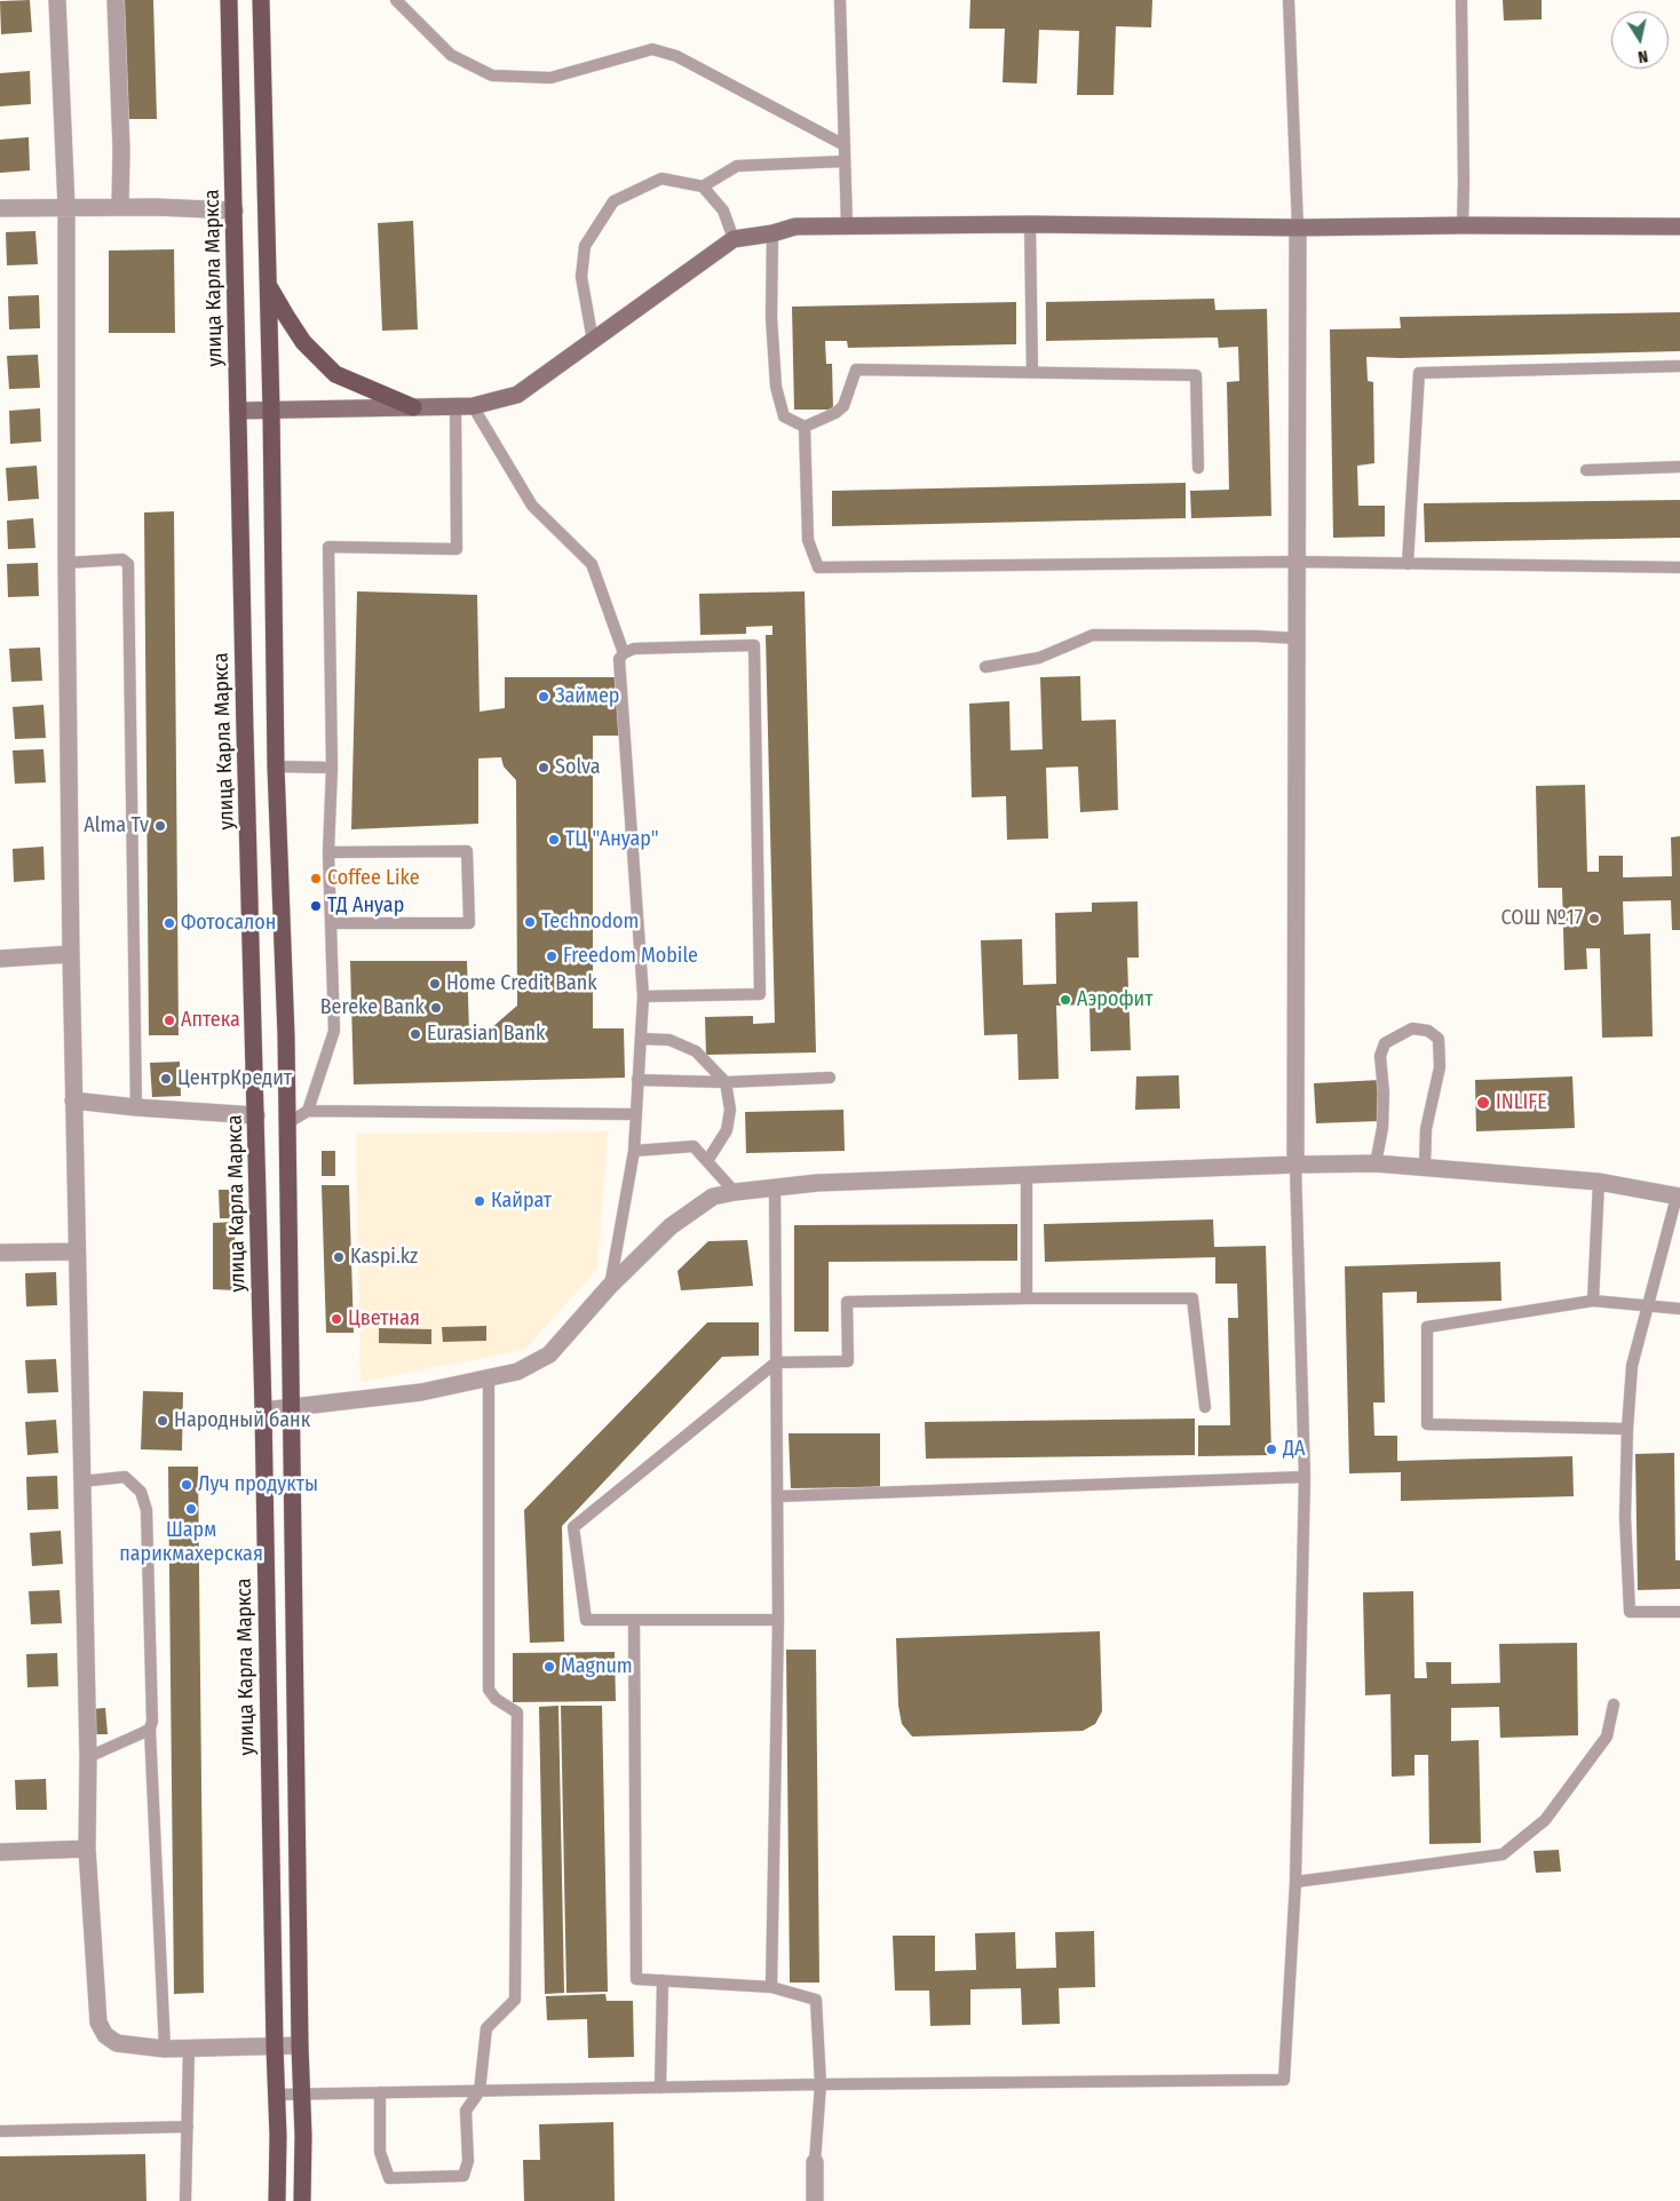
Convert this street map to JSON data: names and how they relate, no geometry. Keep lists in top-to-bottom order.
{
  "streets": {
    "main road": ["улица Карла Маркса"]
  },
  "places": [
    "Займер",
    "Solva",
    "Alma Tv",
    "ТЦ \"Ануар\"",
    "Coffee Like",
    "ТД Ануар",
    "СОШ №17",
    "Technodom",
    "Фотосалон",
    "Freedom Mobile",
    "Home Credit Bank",
    "Аэрофит",
    "Bereke Bank",
    "Аптека",
    "Eurasian Bank",
    "ЦентрКредит",
    "INLIFE",
    "Кайрат",
    "Kaspi.kz",
    "Цветная",
    "Народный банк",
    "ДА",
    "Луч продукты",
    "Шарм парикмахерская",
    "Magnum"
  ],
  "north": "bottom"
}
